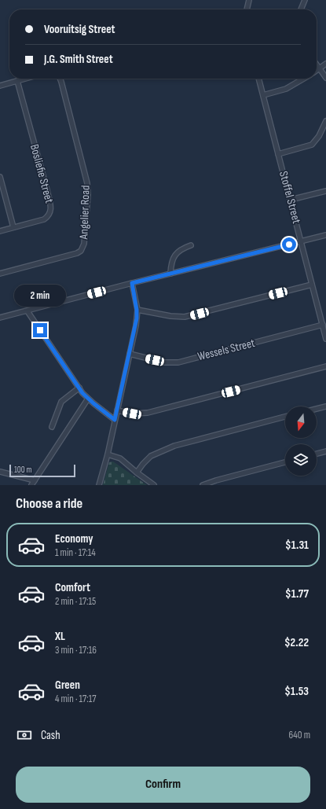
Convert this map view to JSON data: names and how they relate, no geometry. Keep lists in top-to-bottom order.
{
  "streets": {
    "street": [
      "Bosliefie Street",
      "Stoffel Street",
      "Angelier Road",
      "Wessels Street"
    ]
  },
  "crossings": [
    ["Stoffel Street", "Wessels Street"]
  ],
  "scale_bar": "100 m",
  "north": "bottom",
  "page": {
    "banner": ["Vooruitsig Street", "J.G. Smith Street"],
    "bubble": "2 min",
    "scale": "100 m",
    "heading": "Choose a ride",
    "list": [
      {
        "name": "Economy",
        "note": "1 min · 17:14",
        "value": "$1.31"
      },
      {
        "name": "Comfort",
        "note": "2 min · 17:15",
        "value": "$1.77"
      },
      {
        "name": "XL",
        "note": "3 min · 17:16",
        "value": "$2.22"
      },
      {
        "name": "Green",
        "note": "4 min · 17:17",
        "value": "$1.53"
      }
    ],
    "pay": ["Cash", "640 m"],
    "buttons": "Confirm"
  }
}
